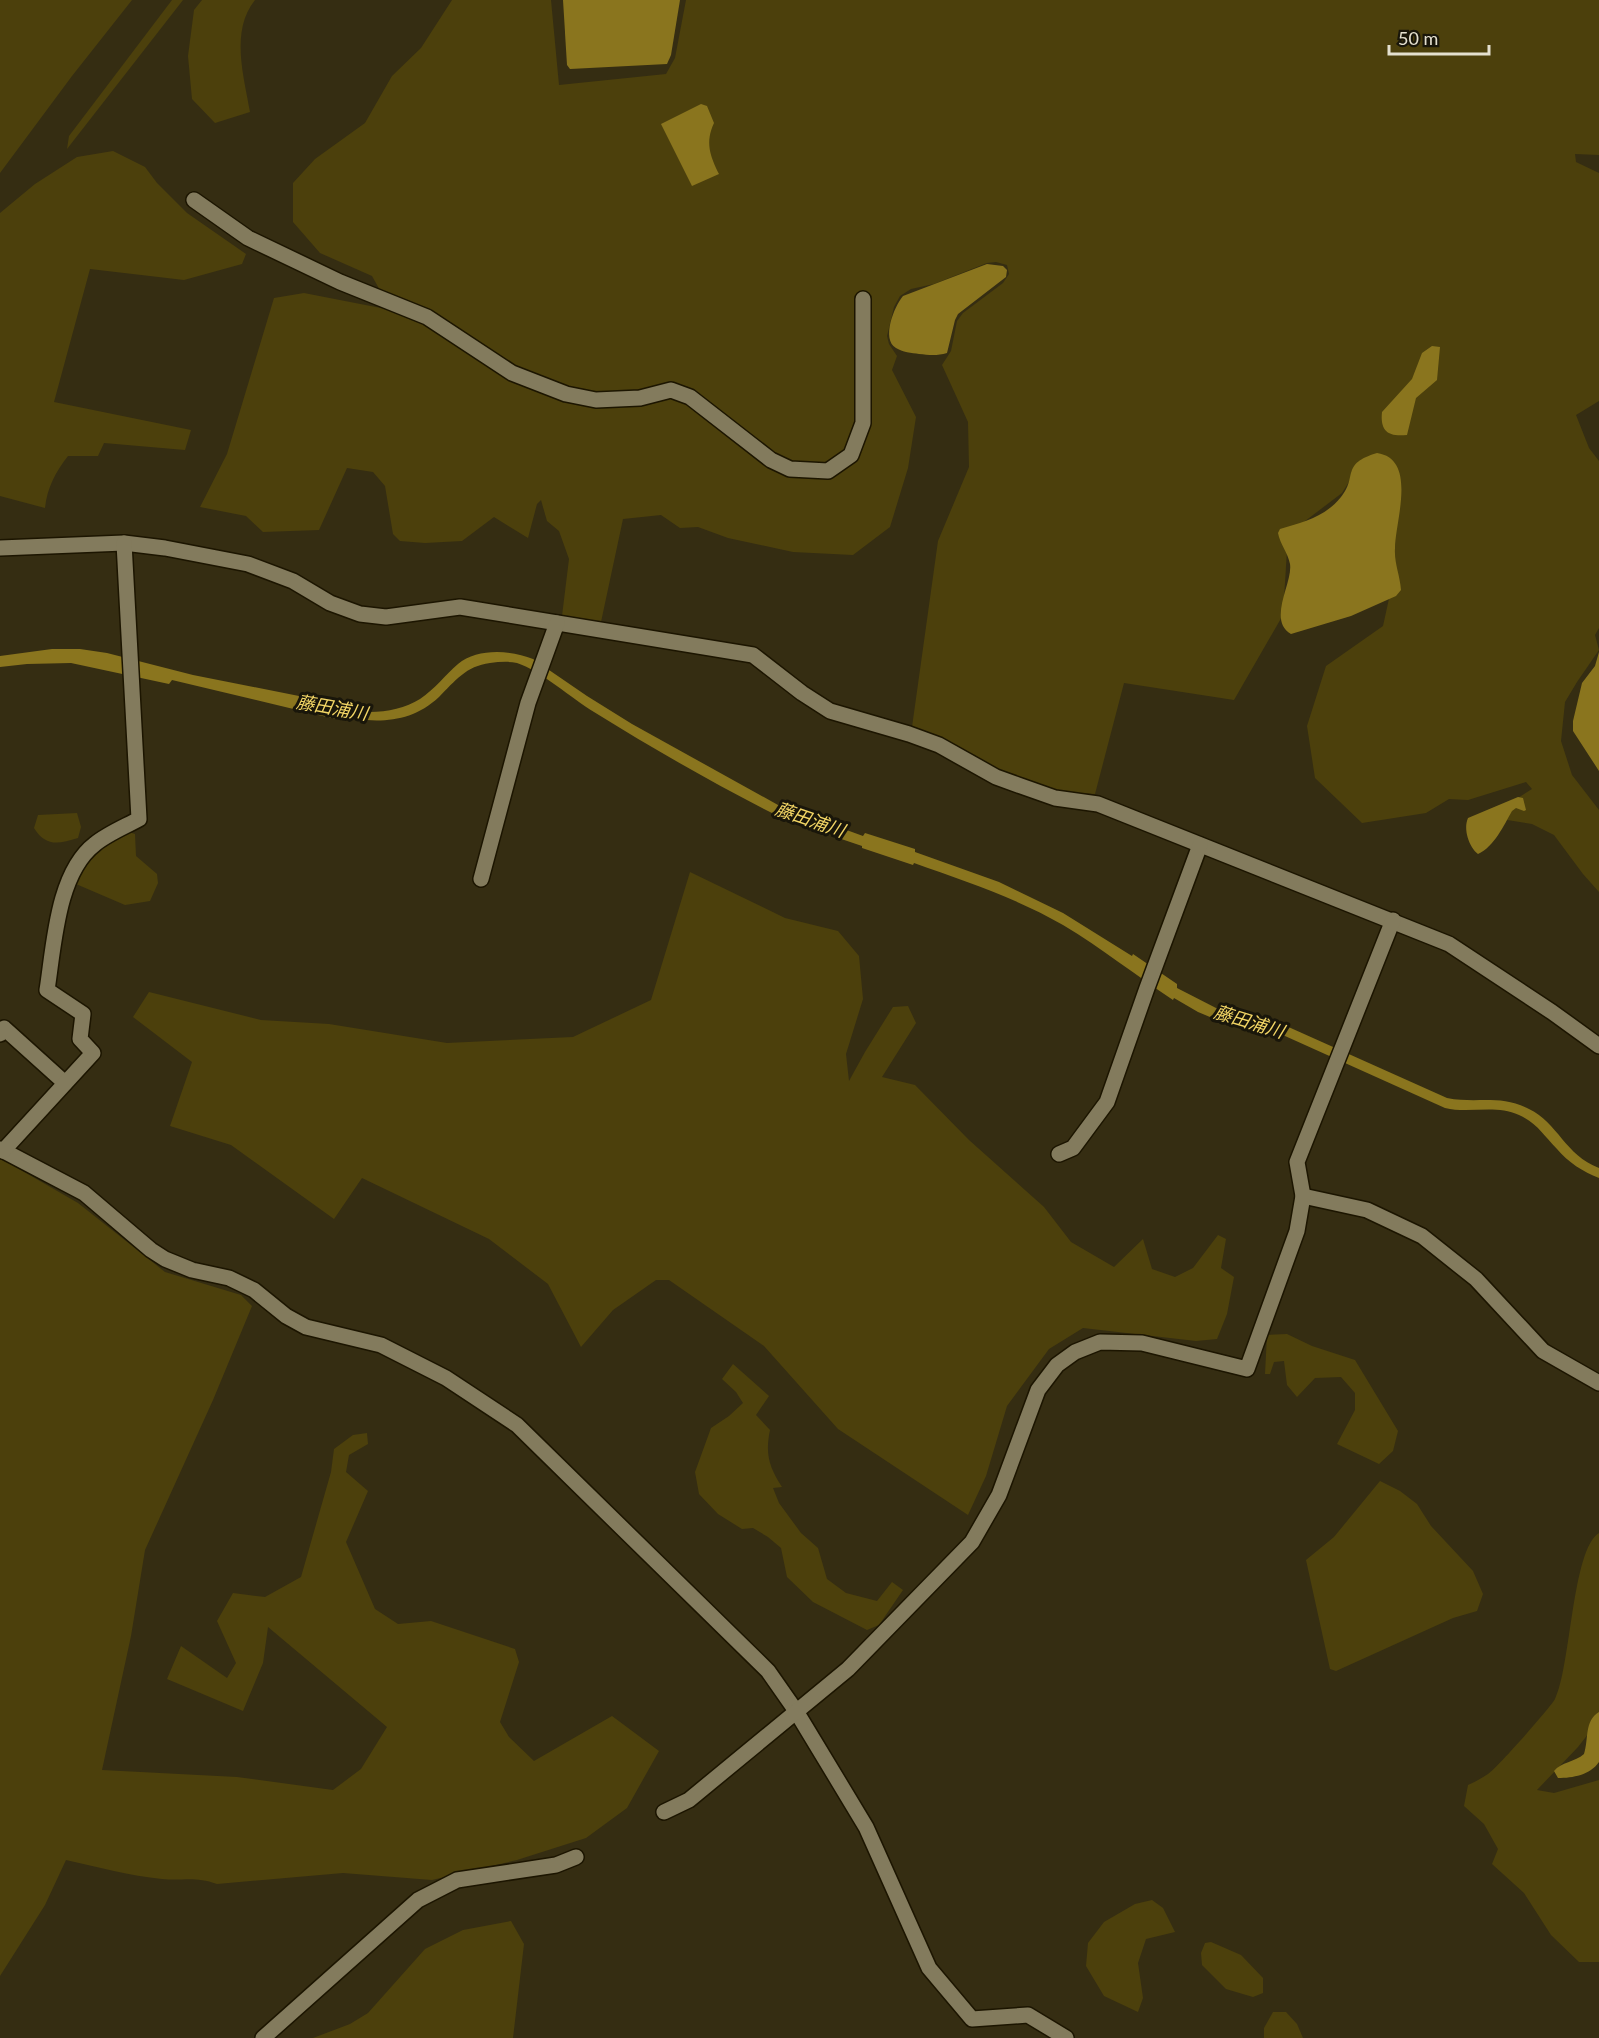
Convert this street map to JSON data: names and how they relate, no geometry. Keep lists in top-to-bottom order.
{
  "water": ["藤田浦川"],
  "scale_bar": "50 m"
}
